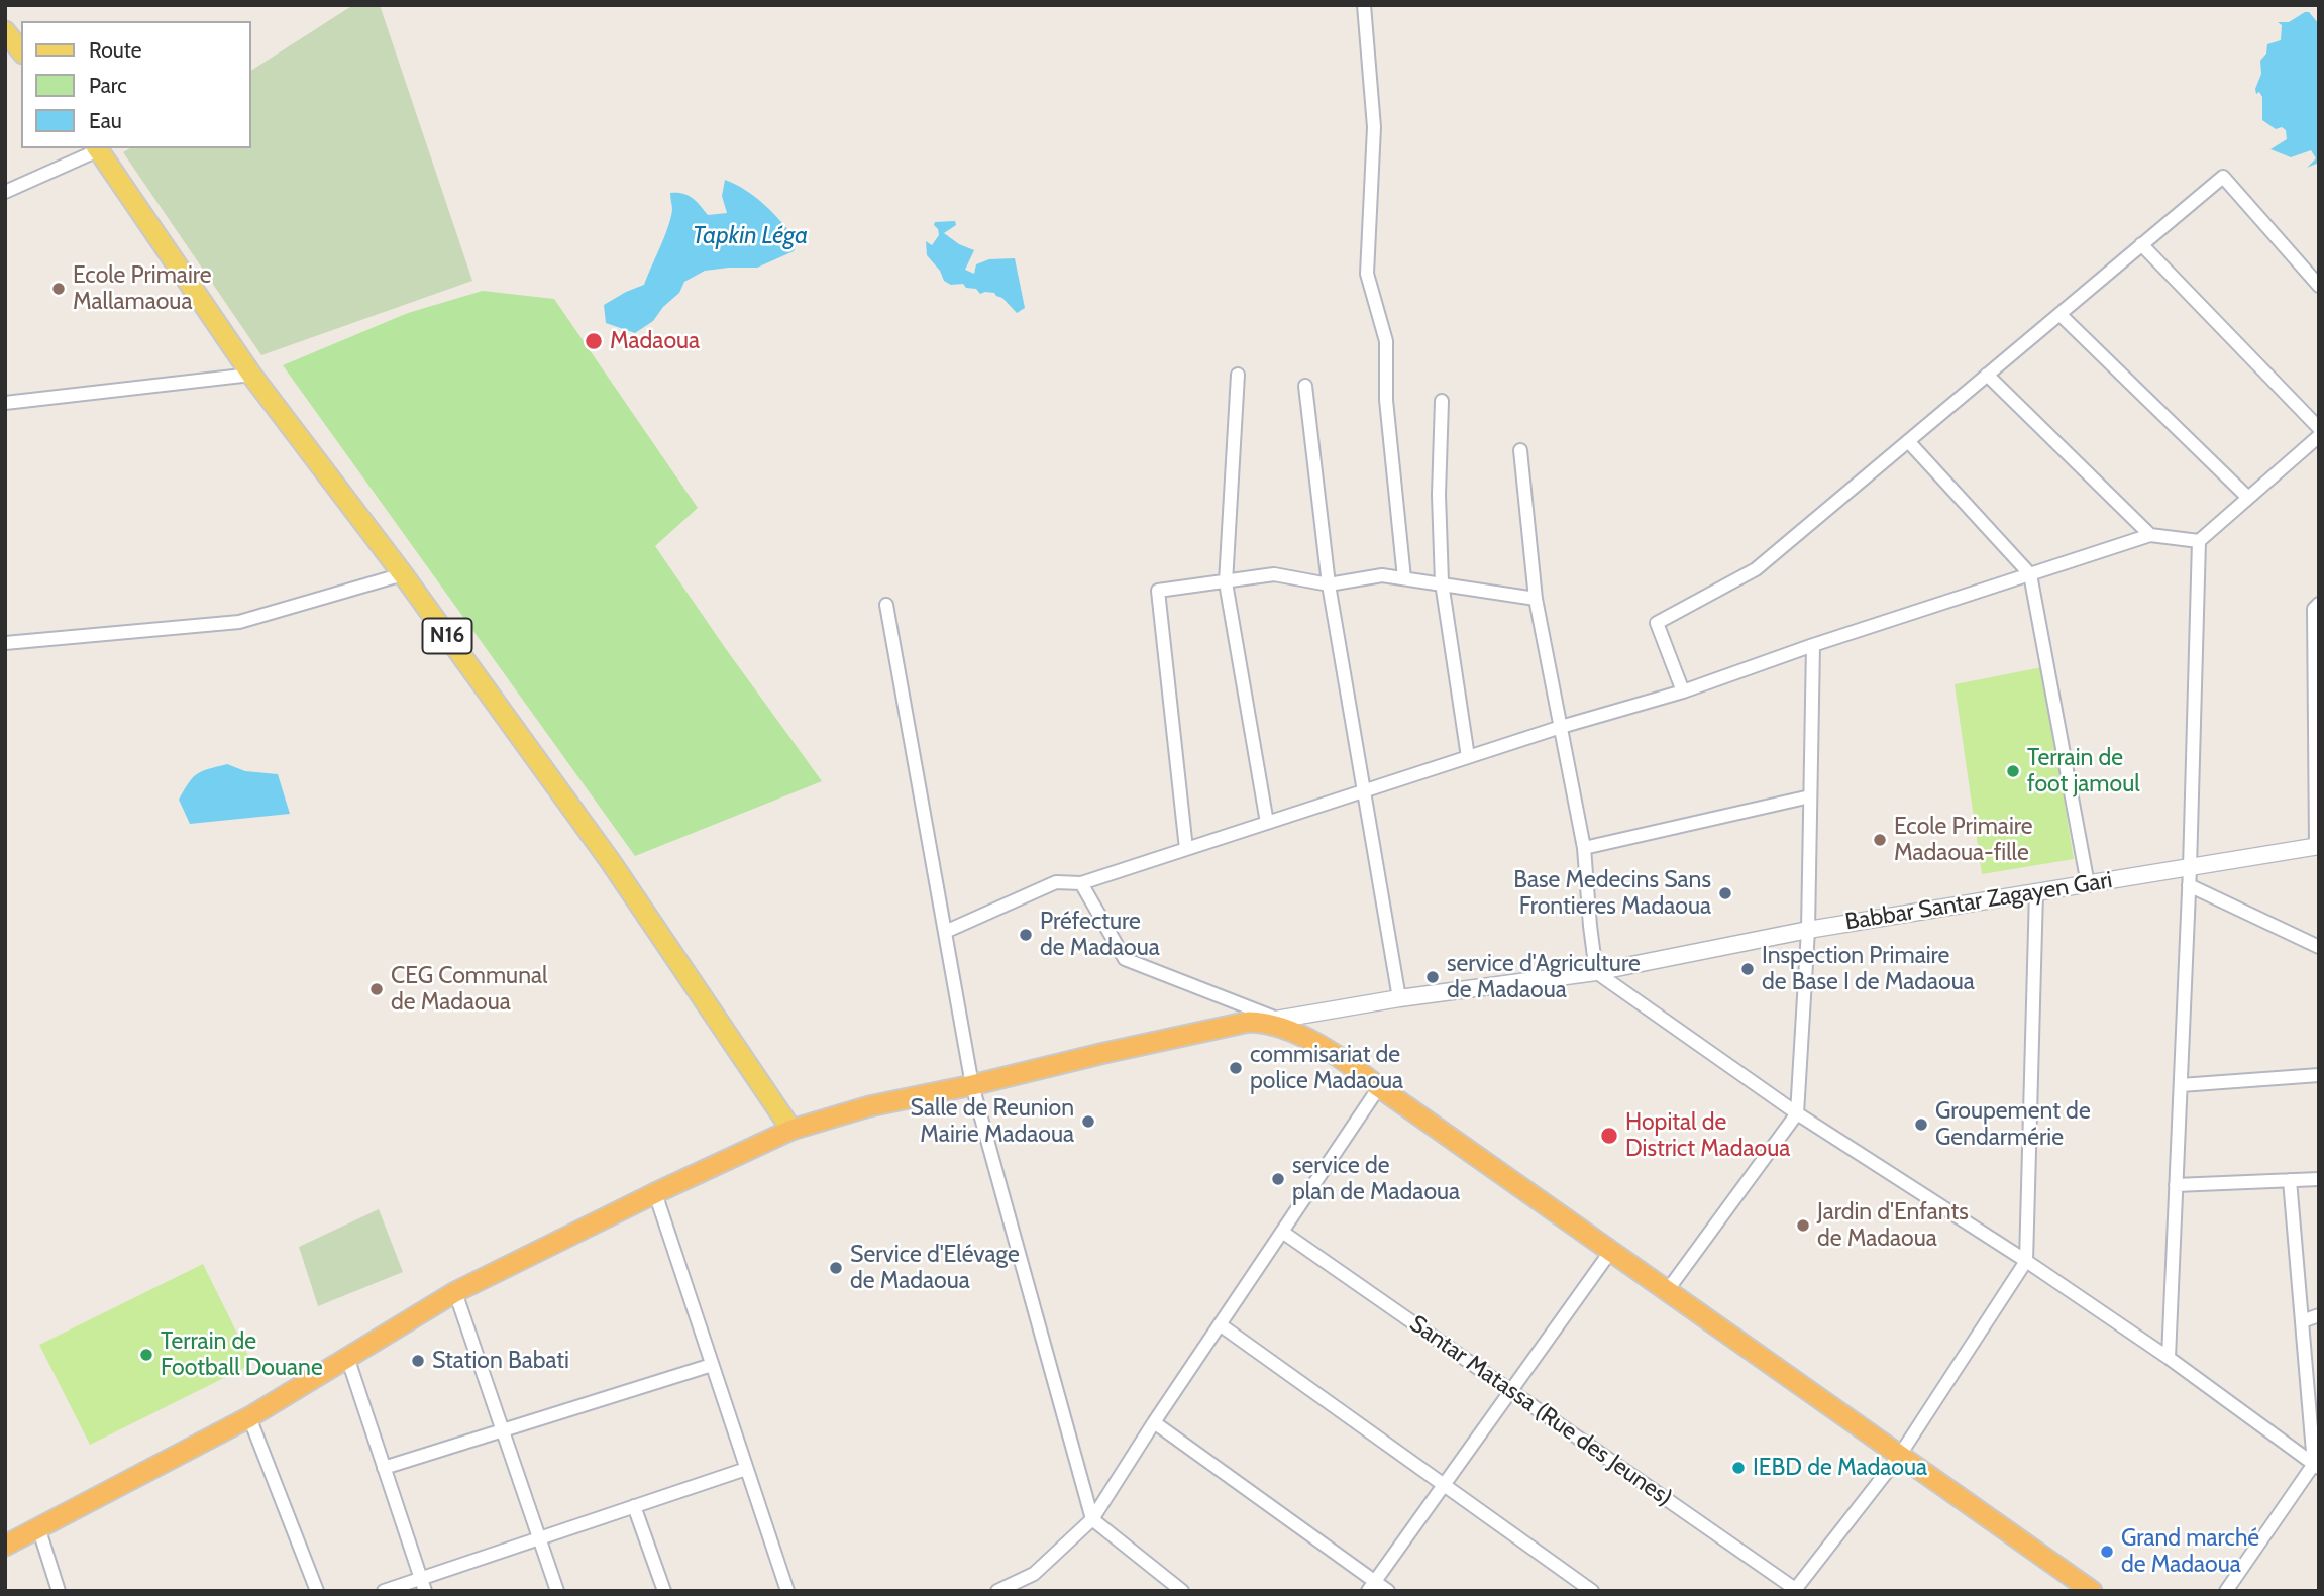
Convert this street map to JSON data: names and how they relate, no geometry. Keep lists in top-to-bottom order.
{
  "streets": {
    "main road": ["N16"],
    "street": ["Babbar Santar Zagayen Gari", "Santar Matassa (Rue des Jeunes)"]
  },
  "water": ["Tapkin Léga"],
  "places": [
    "Ecole Primaire Mallamaoua",
    "Madaoua",
    "Terrain de foot jamoul",
    "Ecole Primaire Madaoua-fille",
    "Base Medecins Sans Frontieres Madaoua",
    "Préfecture de Madaoua",
    "Inspection Primaire de Base I de Madaoua",
    "service d'Agriculture de Madaoua",
    "CEG Communal de Madaoua",
    "commisariat de police Madaoua",
    "Salle de Reunion Mairie Madaoua",
    "Groupement de Gendarmérie",
    "Hopital de District Madaoua",
    "service de plan de Madaoua",
    "Jardin d'Enfants de Madaoua",
    "Service d'Elévage de Madaoua",
    "Terrain de Football Douane",
    "Station Babati",
    "IEBD de Madaoua",
    "Grand marché de Madaoua"
  ],
  "legend": ["Route", "Parc", "Eau"]
}
